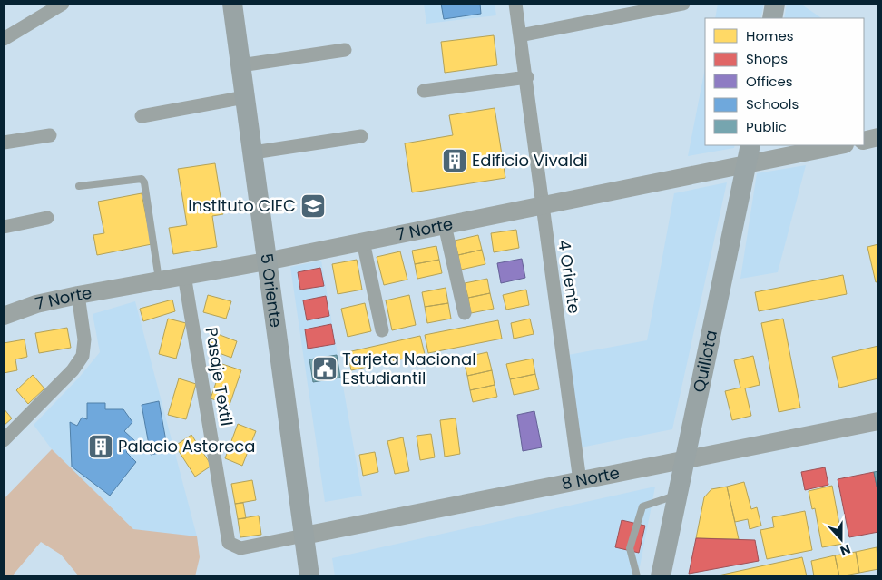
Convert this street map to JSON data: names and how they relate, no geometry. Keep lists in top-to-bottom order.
{
  "streets": {
    "main road": ["5 Oriente", "Quillota"],
    "street": [
      "7 Norte",
      "4 Oriente",
      "Pasaje Textil",
      "8 Norte"
    ]
  },
  "crossings": [
    ["7 Norte", "4 Oriente"],
    ["7 Norte", "5 Oriente"],
    ["7 Norte", "Quillota"],
    ["7 Norte", "Pasaje Textil"],
    ["4 Oriente", "8 Norte"],
    ["5 Oriente", "Pasaje Textil"],
    ["5 Oriente", "8 Norte"],
    ["Quillota", "8 Norte"],
    ["Pasaje Textil", "8 Norte"]
  ],
  "places": {
    "building": ["Edificio Vivaldi", "Palacio Astoreca"],
    "school or university": ["Instituto CIEC"],
    "public building": ["Tarjeta Nacional Estudiantil"]
  },
  "legend": [
    "Homes",
    "Shops",
    "Offices",
    "Schools",
    "Public"
  ],
  "north": "bottom"
}
